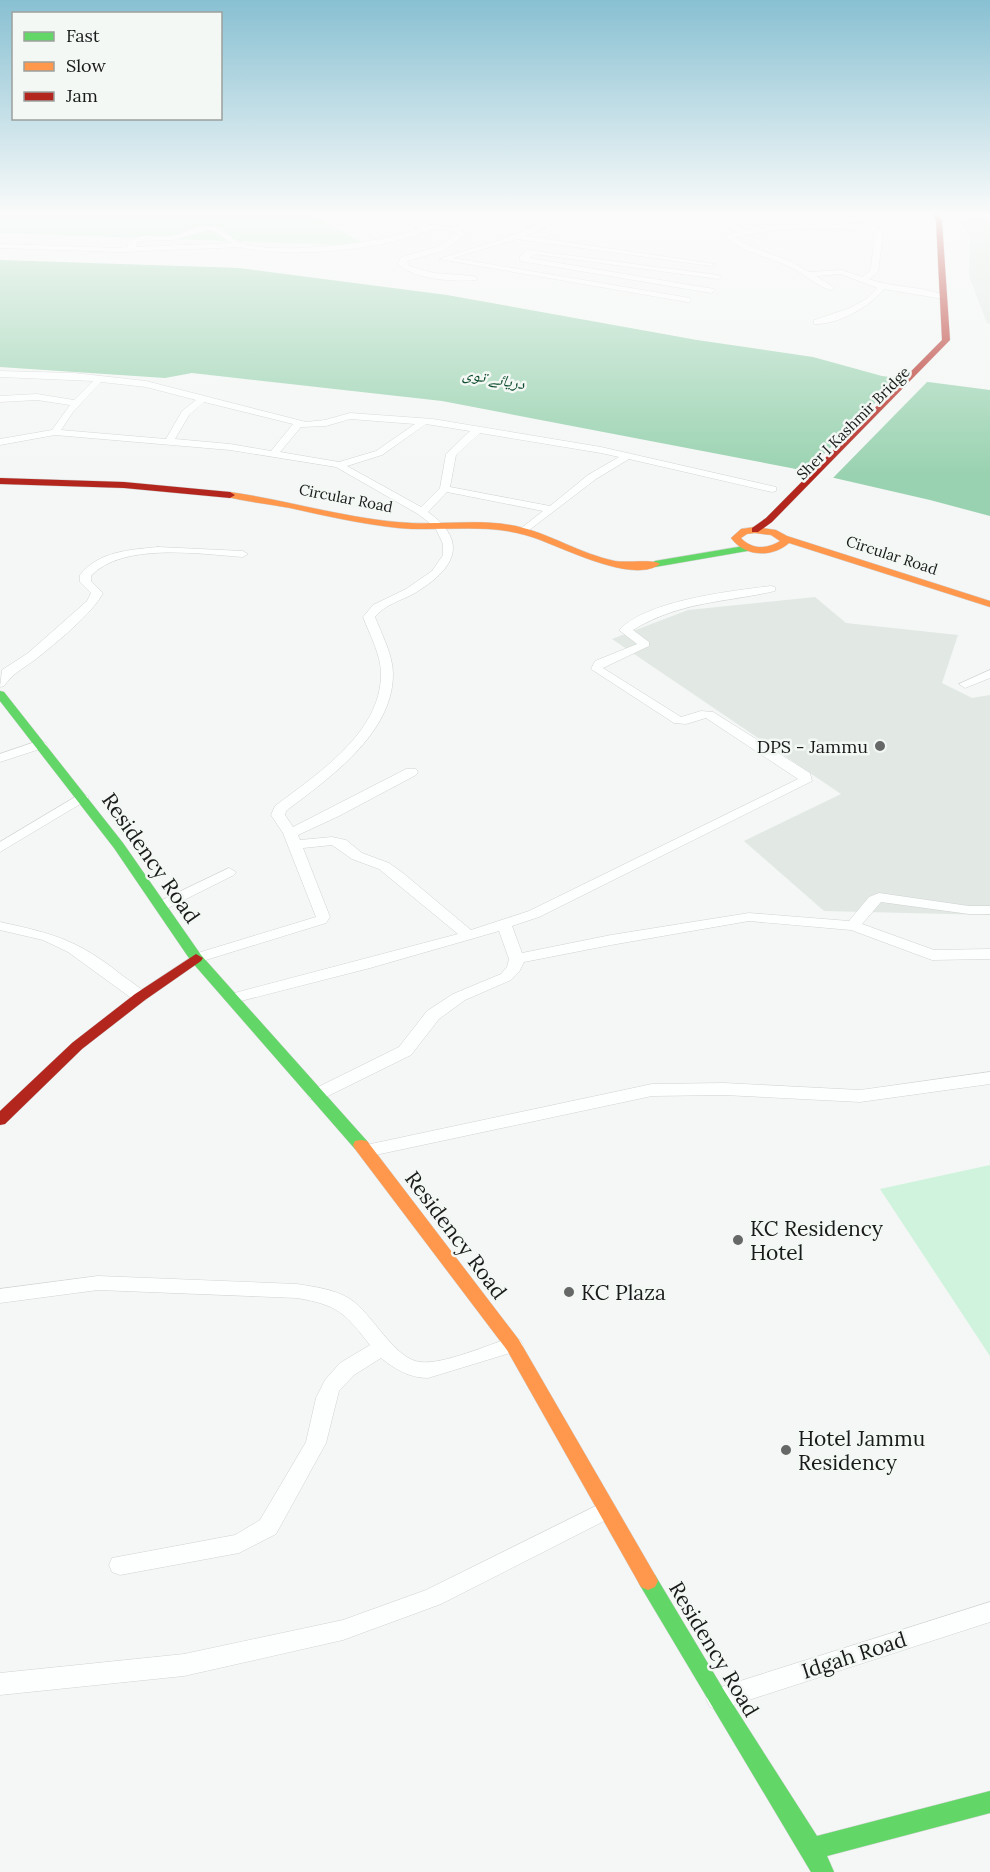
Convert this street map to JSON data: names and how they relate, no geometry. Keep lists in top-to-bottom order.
{
  "streets": {
    "main road": ["Sher I Kashmir Bridge", "Circular Road", "Residency Road"],
    "street": ["Idgah Road"]
  },
  "crossings": [
    ["Sher I Kashmir Bridge", "Circular Road"],
    ["Residency Road", "Idgah Road"]
  ],
  "water": ["دریائے توی"],
  "places": [
    "DPS - Jammu",
    "KC Residency Hotel",
    "KC Plaza",
    "Hotel Jammu Residency"
  ],
  "legend": ["Fast", "Slow", "Jam"]
}
